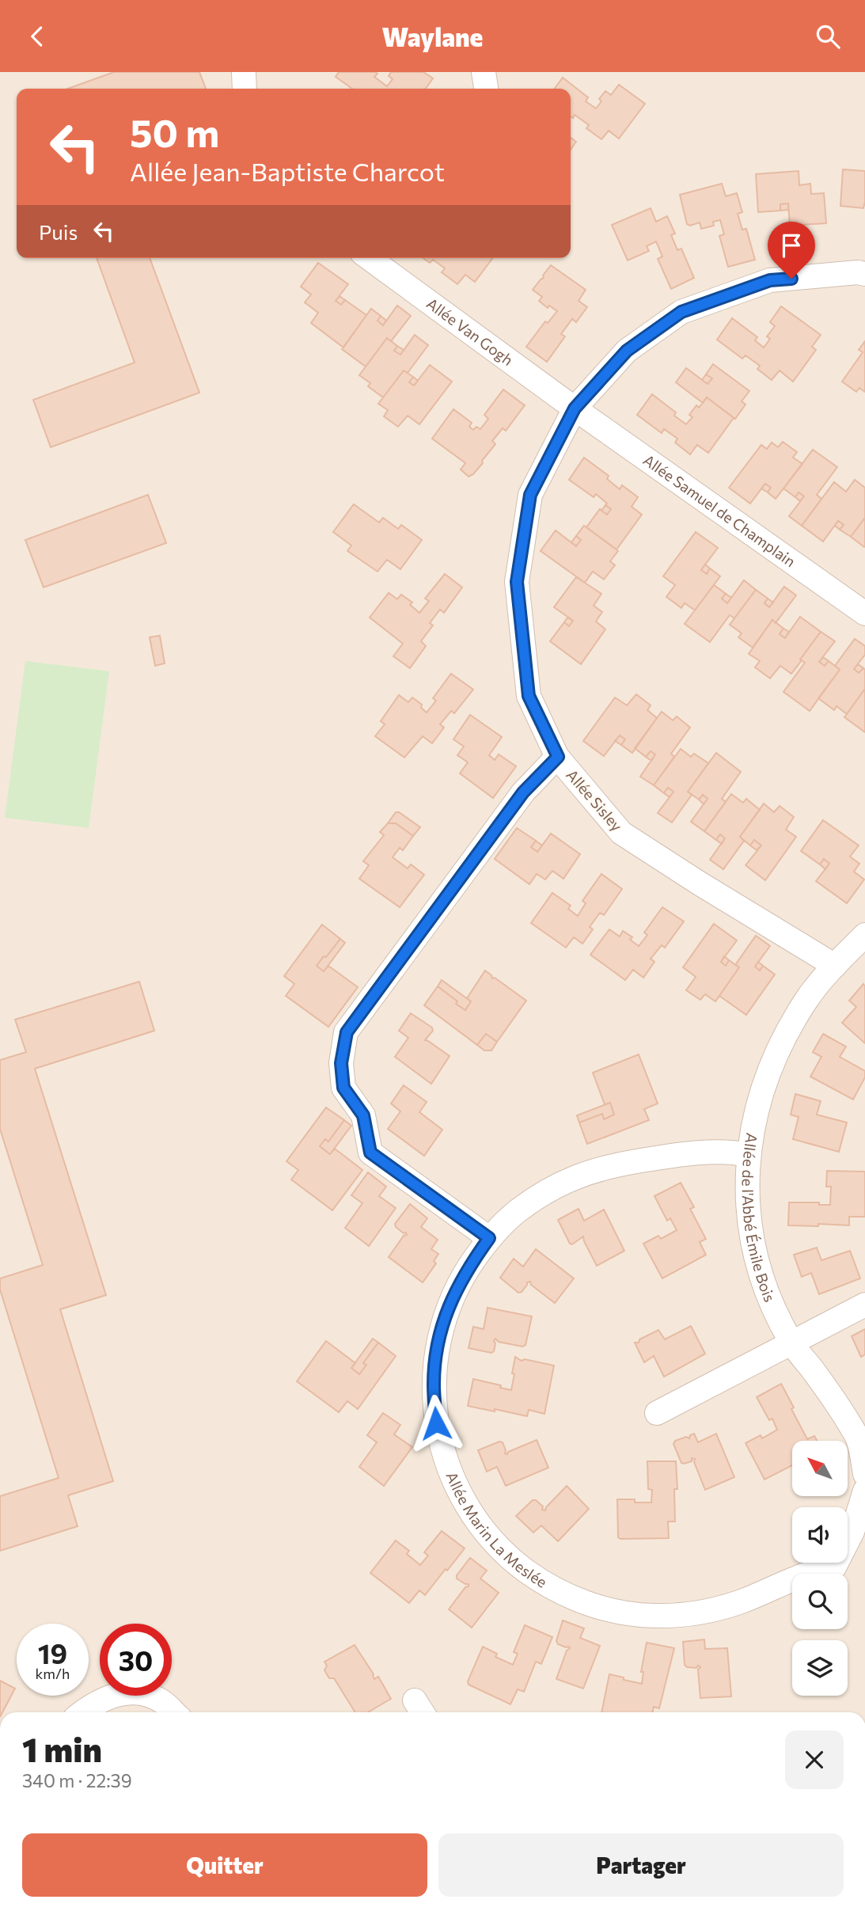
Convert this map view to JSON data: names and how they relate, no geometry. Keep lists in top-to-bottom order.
{
  "streets": {
    "street": [
      "Allée Van Gogh",
      "Allée Samuel de Champlain",
      "Allée Sisley",
      "Allée de l'Abbé Émile Bois",
      "Allée Marin La Meslée"
    ]
  },
  "crossings": [
    ["Allée Van Gogh", "Allée Samuel de Champlain"],
    ["Allée Van Gogh", "Allée Sisley"],
    ["Allée Samuel de Champlain", "Allée Sisley"],
    ["Allée Sisley", "Allée de l'Abbé Émile Bois"],
    ["Allée de l'Abbé Émile Bois", "Allée Marin La Meslée"]
  ],
  "north": "top left",
  "page": {
    "header": "Waylane",
    "turn": ["50 m", "Allée Jean-Baptiste Charcot"],
    "then": "Puis",
    "speed": "19 km/h",
    "limit": "30",
    "heading": ["1 min", "340 m · 22:39"],
    "buttons": ["Quitter", "Partager"]
  }
}
